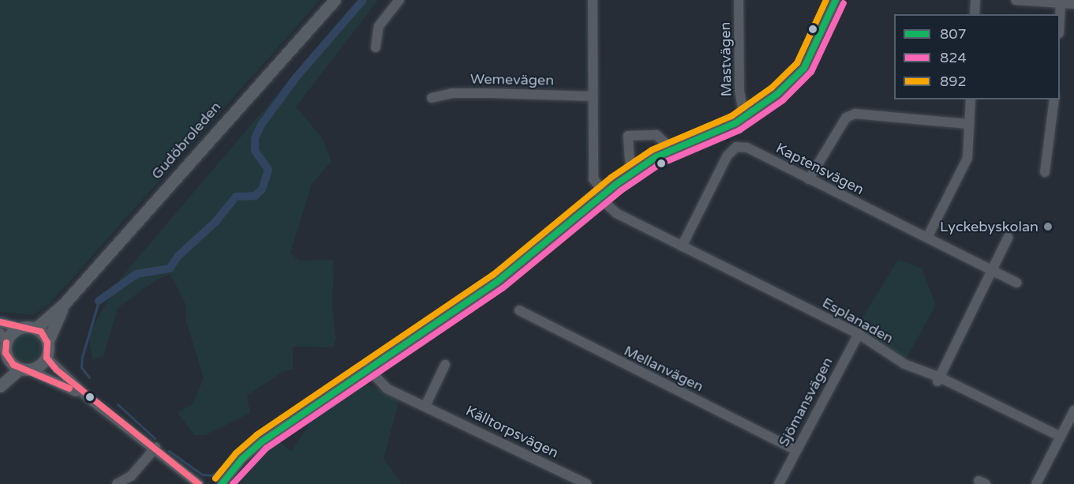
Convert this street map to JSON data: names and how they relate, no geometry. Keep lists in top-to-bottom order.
{
  "streets": {
    "main road": ["Gudöbroleden"],
    "street": [
      "Mastvägen",
      "Wemevägen",
      "Kaptensvägen",
      "Esplanaden",
      "Mellanvägen",
      "Sjömansvägen",
      "Källtorpsvägen"
    ]
  },
  "crossings": [
    ["Wemevägen", "Esplanaden"],
    ["Kaptensvägen", "Esplanaden"],
    ["Esplanaden", "Sjömansvägen"],
    ["Mellanvägen", "Sjömansvägen"]
  ],
  "places": ["Lyckebyskolan"],
  "lines": ["transit line 807", "transit line 892", "transit line 824"],
  "legend": ["807", "824", "892"]
}
